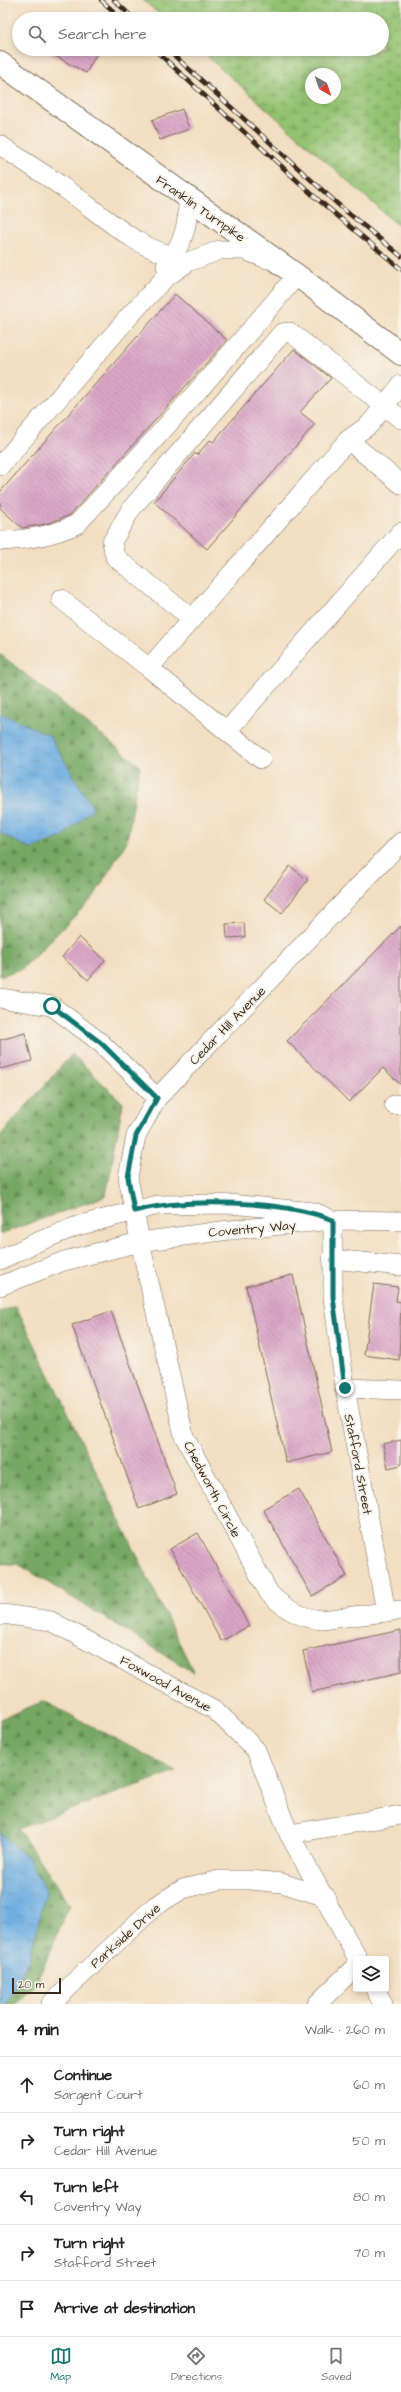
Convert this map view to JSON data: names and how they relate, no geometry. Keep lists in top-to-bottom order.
{
  "streets": {
    "main road": ["Franklin Turnpike"],
    "street": [
      "Cedar Hill Avenue",
      "Coventry Way",
      "Stafford Street",
      "Chedworth Circle",
      "Foxwood Avenue",
      "Parkside Drive"
    ]
  },
  "crossings": [
    ["Cedar Hill Avenue", "Coventry Way"],
    ["Cedar Hill Avenue", "Chedworth Circle"],
    ["Coventry Way", "Stafford Street"],
    ["Coventry Way", "Chedworth Circle"],
    ["Stafford Street", "Chedworth Circle"],
    ["Foxwood Avenue", "Parkside Drive"]
  ],
  "scale_bar": "20 m",
  "north": "bottom right",
  "page": {
    "search": "Search here",
    "scale": "20 m",
    "heading": ["4 min", "Walk · 260 m"],
    "list": [
      ["Continue", "Sargent Court", "60 m"],
      ["Turn right", "Cedar Hill Avenue", "50 m"],
      ["Turn left", "Coventry Way", "80 m"],
      ["Turn right", "Stafford Street", "70 m"],
      "Arrive at destination"
    ],
    "nav": ["Map", "Directions", "Saved"]
  }
}
